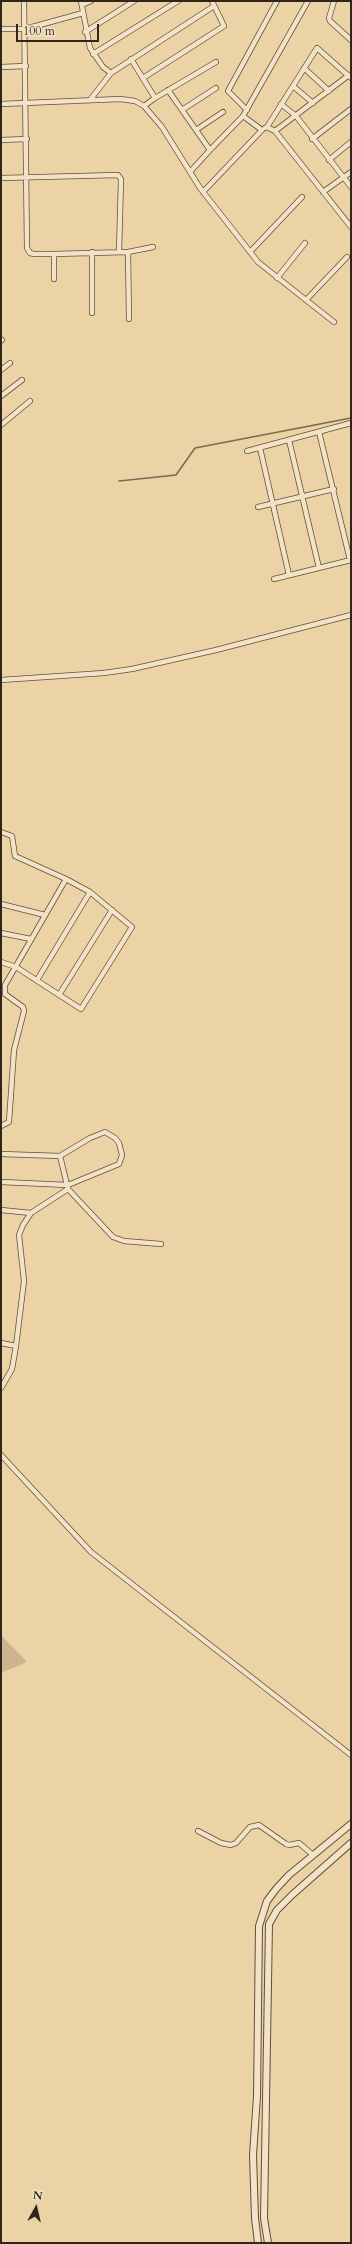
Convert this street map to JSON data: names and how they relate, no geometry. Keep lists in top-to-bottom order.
{
  "scale_bar": "100 m",
  "north": "top"
}
